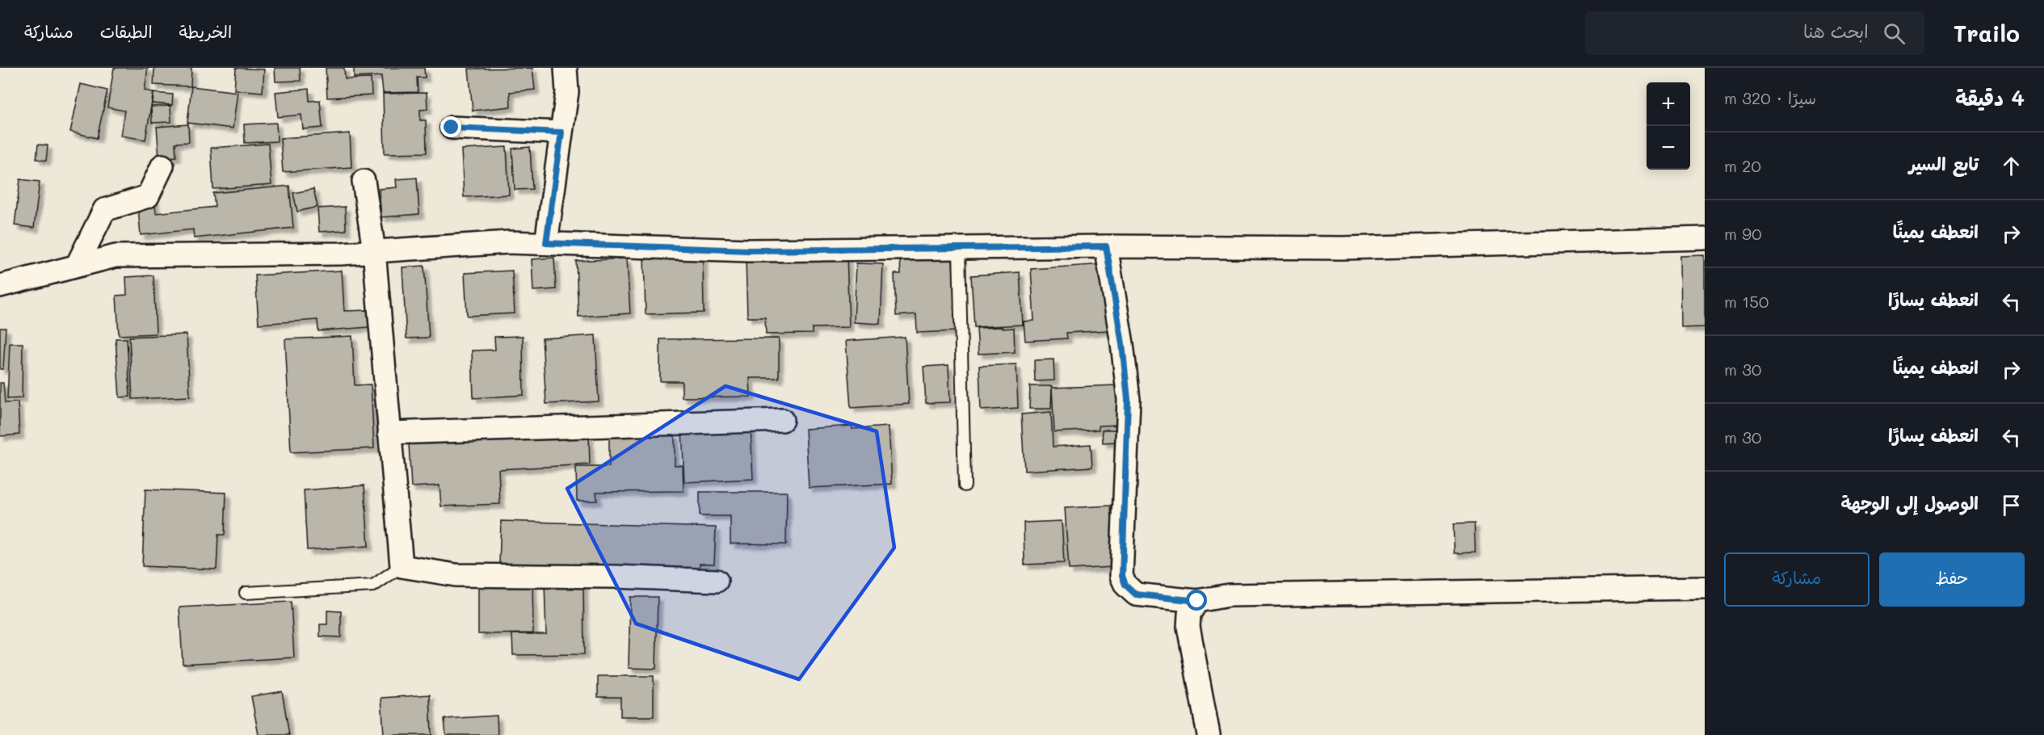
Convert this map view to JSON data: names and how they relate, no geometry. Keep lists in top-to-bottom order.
{
  "page": {
    "header": "Trailo",
    "search": "ابحث هنا",
    "nav": ["الخريطة", "الطبقات", "مشاركة"],
    "heading": ["4 دقيقة", "سيرًا · 320 m"],
    "map_buttons": ["+", "−"],
    "list": [
      ["تابع السير", "20 m"],
      ["انعطف يمينًا", "90 m"],
      ["انعطف يسارًا", "150 m"],
      ["انعطف يمينًا", "30 m"],
      ["انعطف يسارًا", "30 m"],
      "الوصول إلى الوجهة"
    ],
    "buttons": ["حفظ", "مشاركة"]
  }
}
